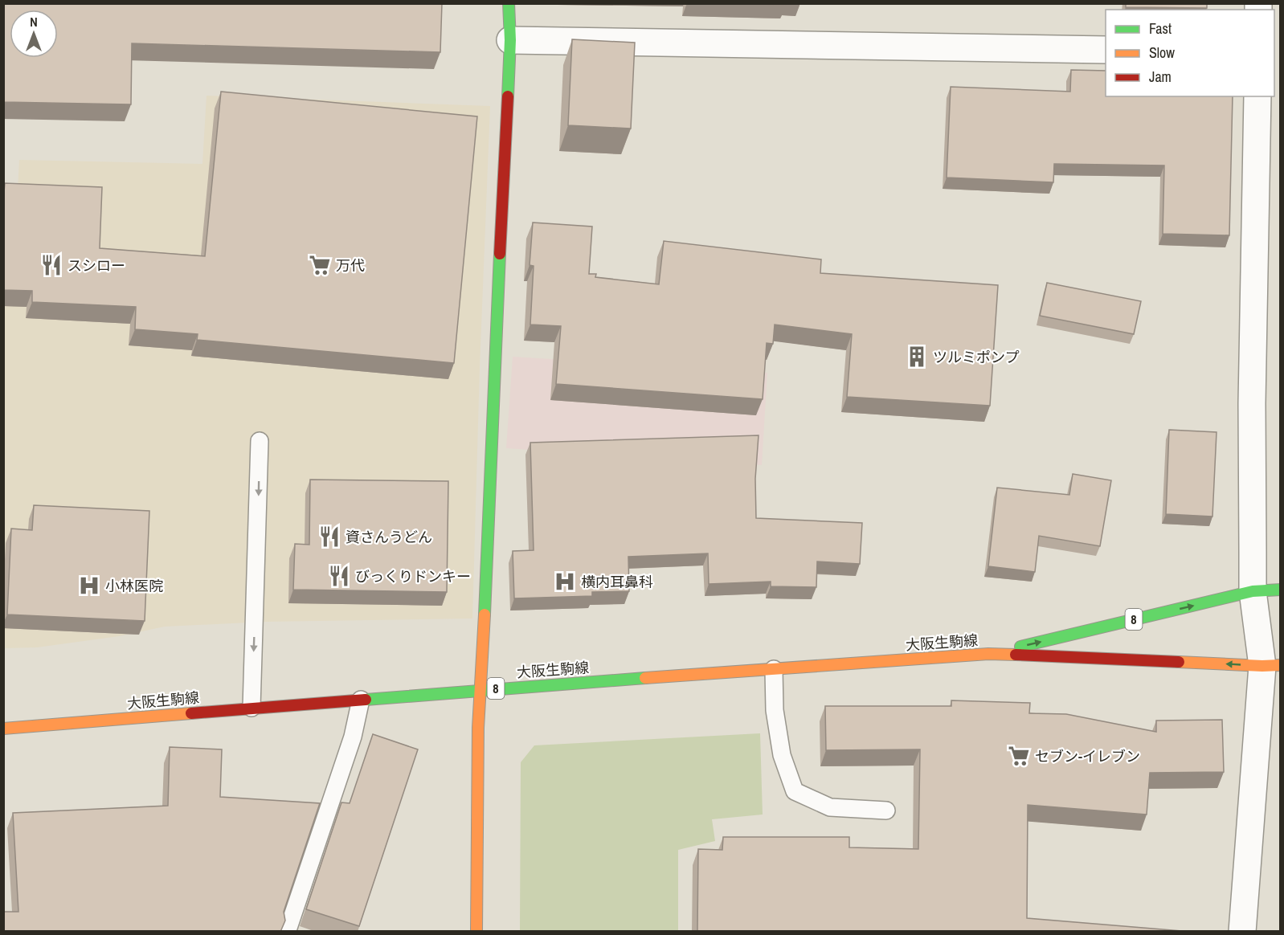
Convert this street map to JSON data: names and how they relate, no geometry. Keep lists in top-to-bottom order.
{
  "streets": {
    "main road": ["8", "大阪生駒線"]
  },
  "places": {
    "restaurant": ["スシロー", "資さんうどん", "びっくりドンキー"],
    "supermarket": ["万代", "セブン-イレブン"],
    "building": ["ツルミポンプ"],
    "hospital": ["横内耳鼻科", "小林医院"]
  },
  "legend": ["Fast", "Slow", "Jam"],
  "north": "top"
}
